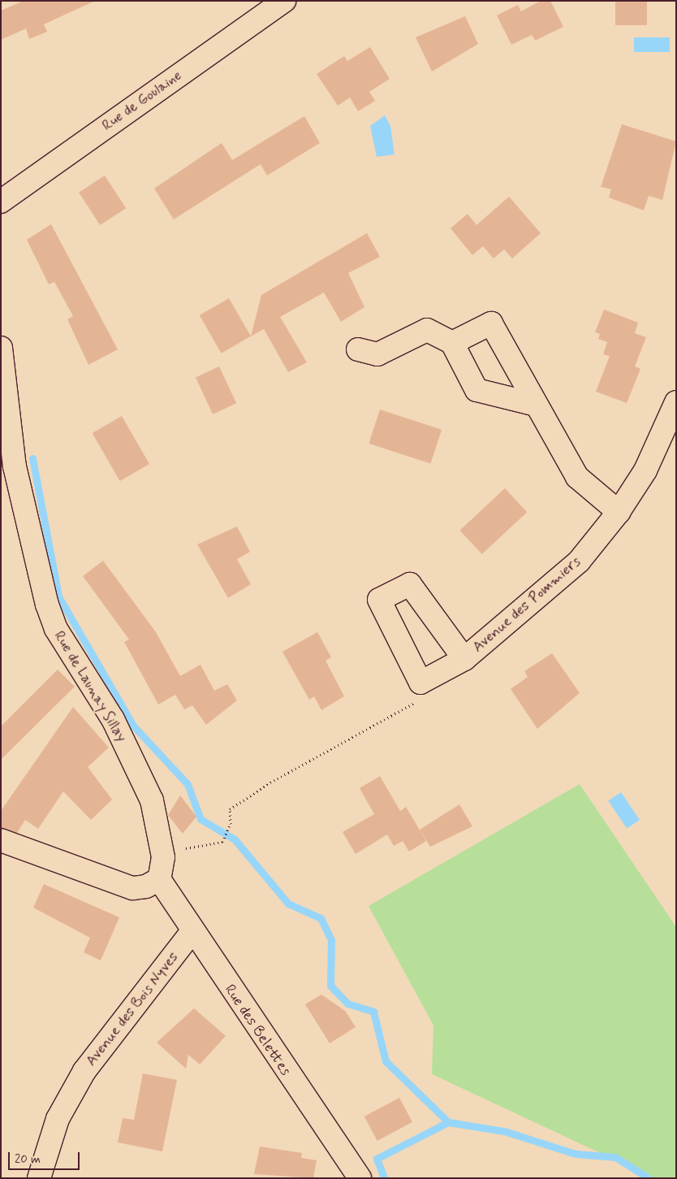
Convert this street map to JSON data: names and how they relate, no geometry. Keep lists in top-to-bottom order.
{
  "streets": {
    "street": [
      "Rue de Goulaine",
      "Avenue des Pommiers",
      "Rue de Launay Sillay",
      "Avenue des Bois Nyves",
      "Rue des Belettes"
    ]
  },
  "crossings": [
    ["Rue de Launay Sillay", "Rue des Belettes"],
    ["Avenue des Bois Nyves", "Rue des Belettes"]
  ],
  "scale_bar": "20 m"
}
